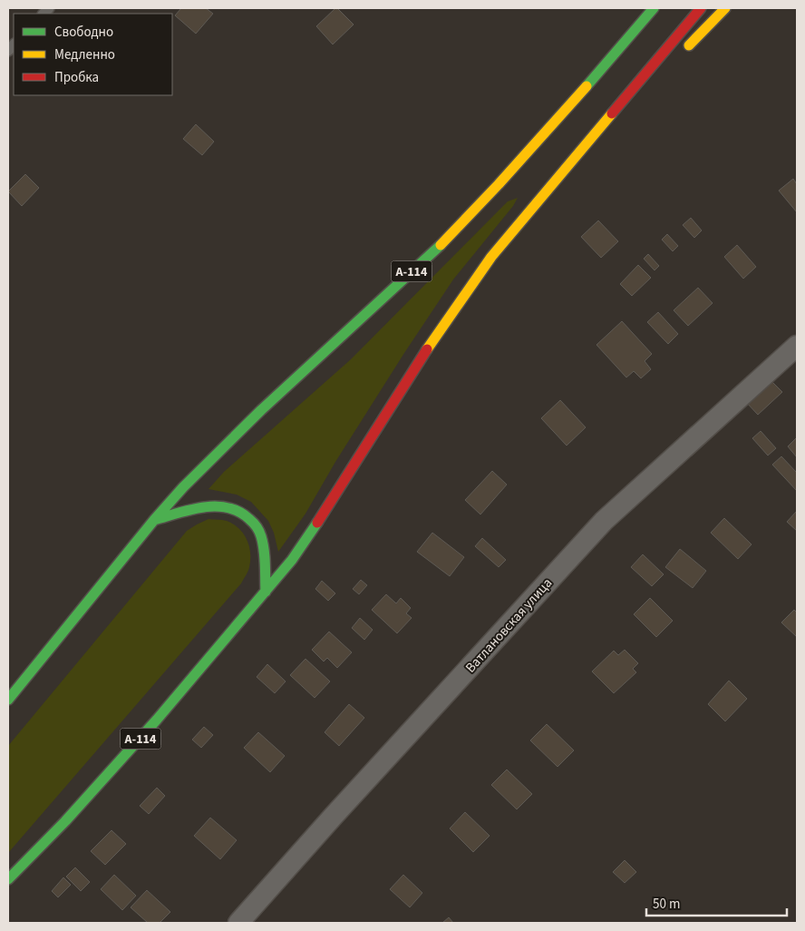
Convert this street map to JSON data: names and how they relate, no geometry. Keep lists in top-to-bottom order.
{
  "streets": {
    "main road": ["А-114"],
    "street": ["Ватлановская улица"]
  },
  "legend": ["Свободно", "Медленно", "Пробка"],
  "scale_bar": "50 m"
}
